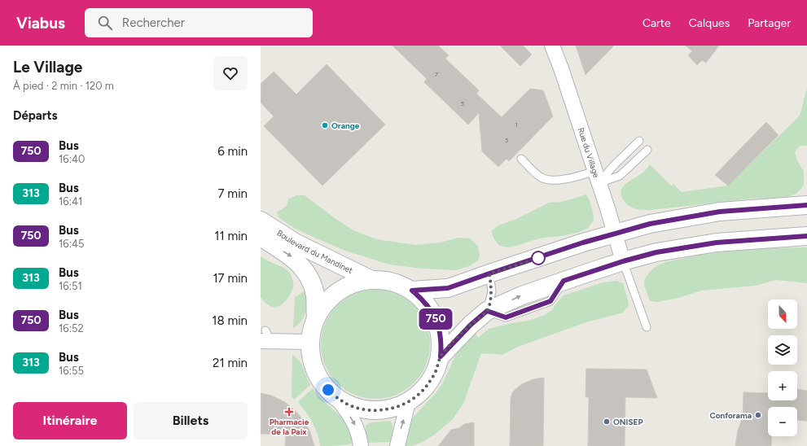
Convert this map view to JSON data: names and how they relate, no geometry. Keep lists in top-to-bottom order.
{
  "streets": {
    "street": ["Rue du Village", "Boulevard du Mandinet"]
  },
  "places": {
    "other": ["Orange", "Conforama", "ONISEP"],
    "health": ["Pharmacie de la Paix"]
  },
  "lines": ["bus line 750"],
  "house_numbers": [
    "7",
    "5",
    "1",
    "3"
  ],
  "north": "bottom",
  "page": {
    "header": "Viabus",
    "search": "Rechercher",
    "nav": ["Carte", "Calques", "Partager"],
    "heading": [
      ["Le Village", "À pied · 2 min · 120 m"],
      "Départs"
    ],
    "on_map": "750",
    "list": [
      {
        "mark": "750",
        "name": "Bus",
        "note": "16:40",
        "value": "6 min"
      },
      {
        "mark": "313",
        "name": "Bus",
        "note": "16:41",
        "value": "7 min"
      },
      {
        "mark": "750",
        "name": "Bus",
        "note": "16:45",
        "value": "11 min"
      },
      {
        "mark": "313",
        "name": "Bus",
        "note": "16:51",
        "value": "17 min"
      },
      {
        "mark": "750",
        "name": "Bus",
        "note": "16:52",
        "value": "18 min"
      },
      {
        "mark": "313",
        "name": "Bus",
        "note": "16:55",
        "value": "21 min"
      }
    ],
    "map_buttons": ["+", "−"],
    "buttons": ["Itinéraire", "Billets"]
  }
}
